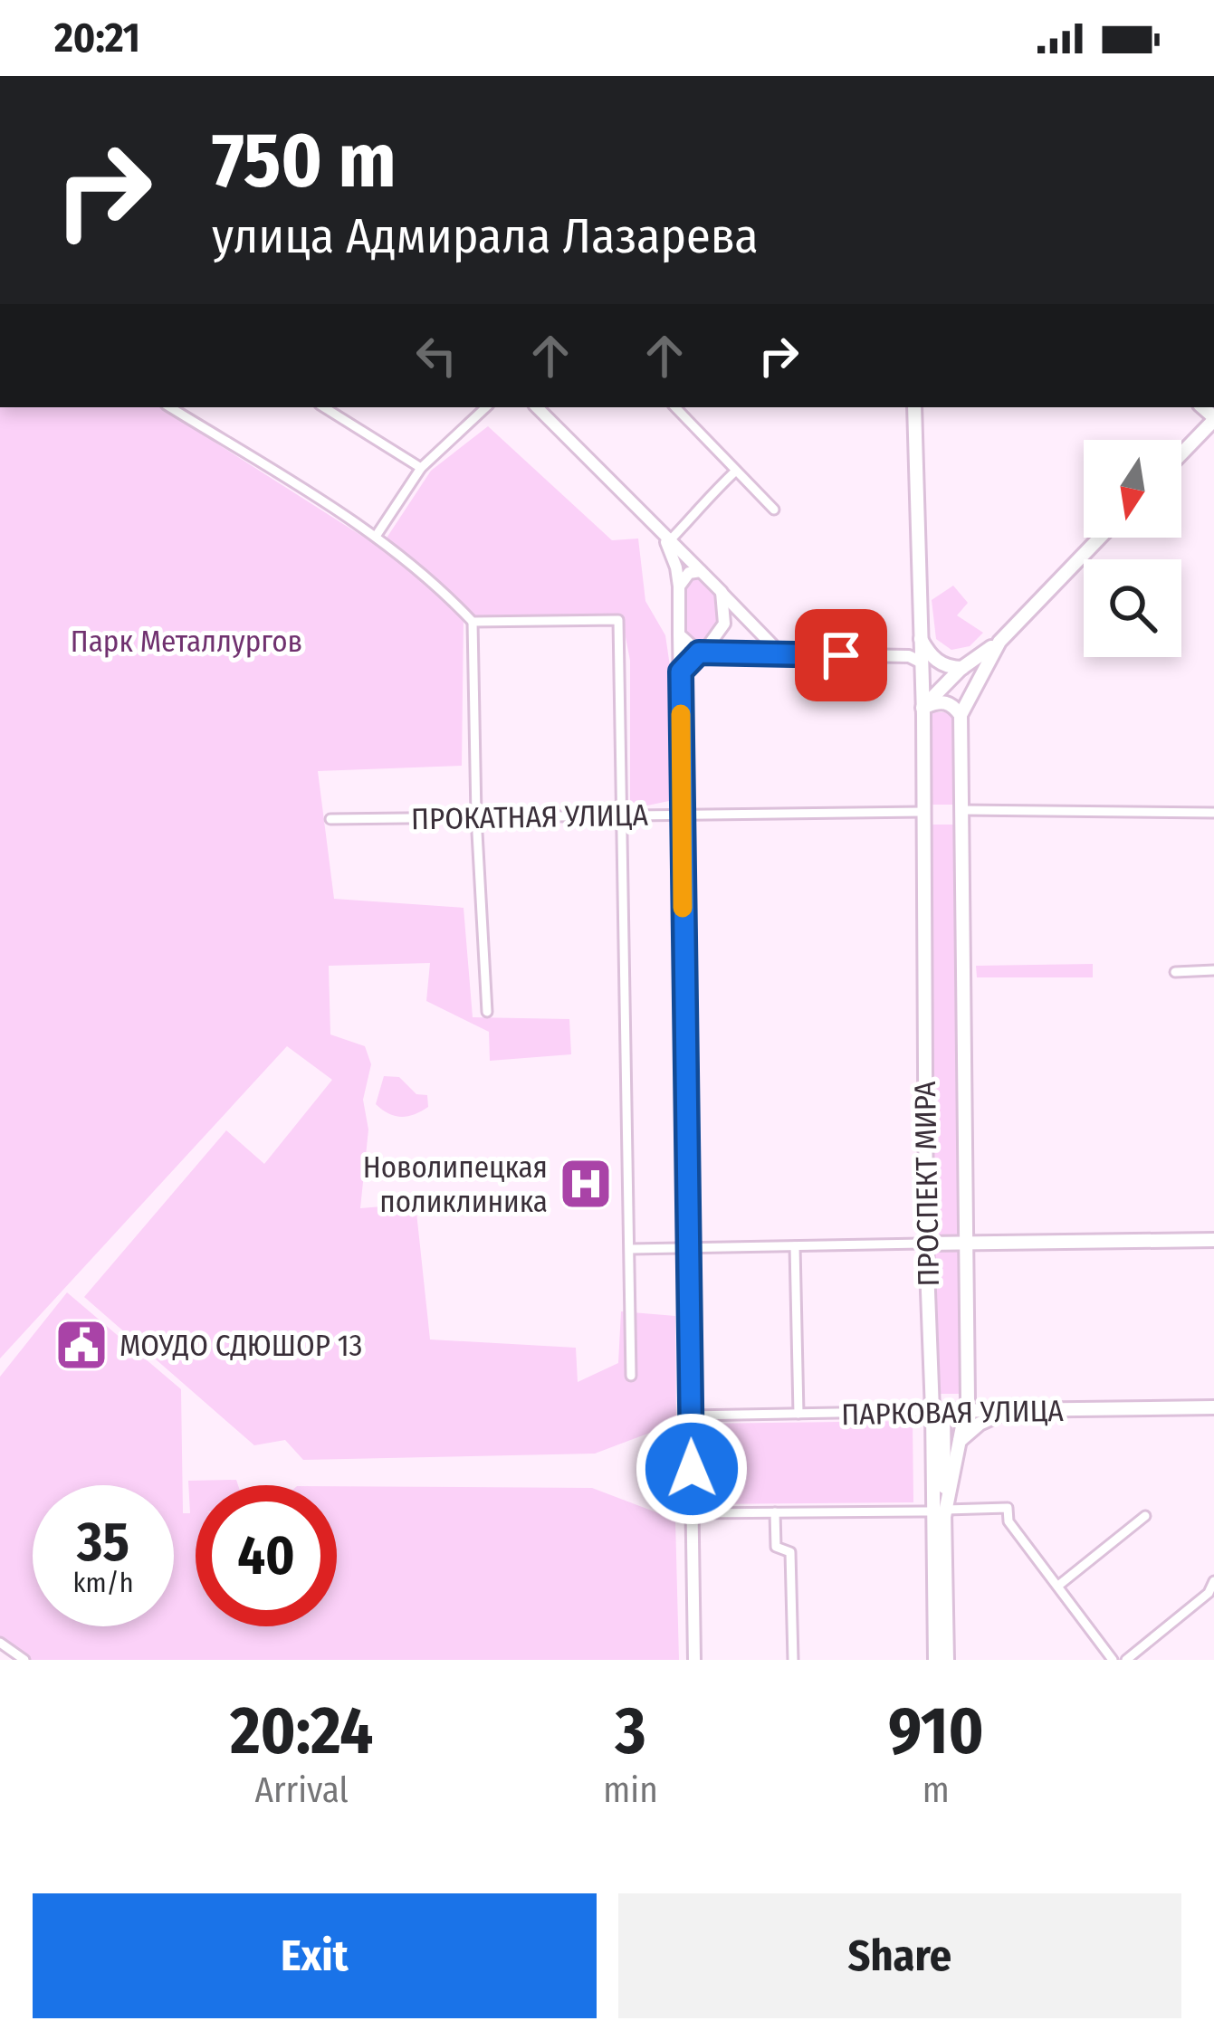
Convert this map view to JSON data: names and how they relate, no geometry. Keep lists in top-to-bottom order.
{
  "streets": {
    "main road": ["ПРОСПЕКТ МИРА", "ПАРКОВАЯ УЛИЦА"],
    "street": ["ПРОКАТНАЯ УЛИЦА"]
  },
  "crossings": [
    ["ПРОКАТНАЯ УЛИЦА", "ПРОСПЕКТ МИРА"],
    ["ПРОСПЕКТ МИРА", "ПАРКОВАЯ УЛИЦА"]
  ],
  "parks": ["Парк Металлургов"],
  "places": {
    "hospital": ["Новолипецкая поликлиника"],
    "public building": ["МОУДО СДЮШОР 13"]
  },
  "north": "bottom",
  "page": {
    "status": "20:21",
    "turn": ["750 m", "улица Адмирала Лазарева"],
    "speed": "35 km/h",
    "limit": "40",
    "eta": [
      "20:24",
      "Arrival",
      "3",
      "min",
      "910",
      "m"
    ],
    "buttons": ["Exit", "Share"]
  }
}
